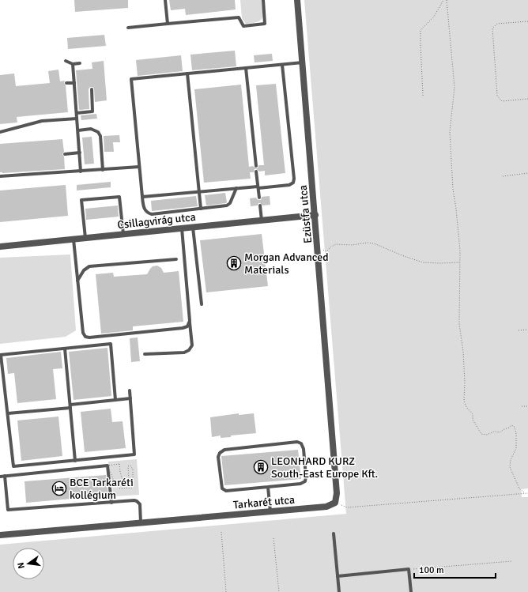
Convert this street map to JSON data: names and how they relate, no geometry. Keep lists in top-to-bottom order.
{
  "streets": {
    "street": ["Ezüstfa utca", "Csillagvirág utca", "Tarkarét utca"]
  },
  "crossings": [
    ["Ezüstfa utca", "Csillagvirág utca"],
    ["Ezüstfa utca", "Tarkarét utca"]
  ],
  "places": {
    "building": ["Morgan Advanced Materials", "LEONHARD KURZ South-East Europe Kft."],
    "hotel": ["BCE Tarkaréti kollégium"]
  },
  "scale_bar": "100 m",
  "north": "left"
}
